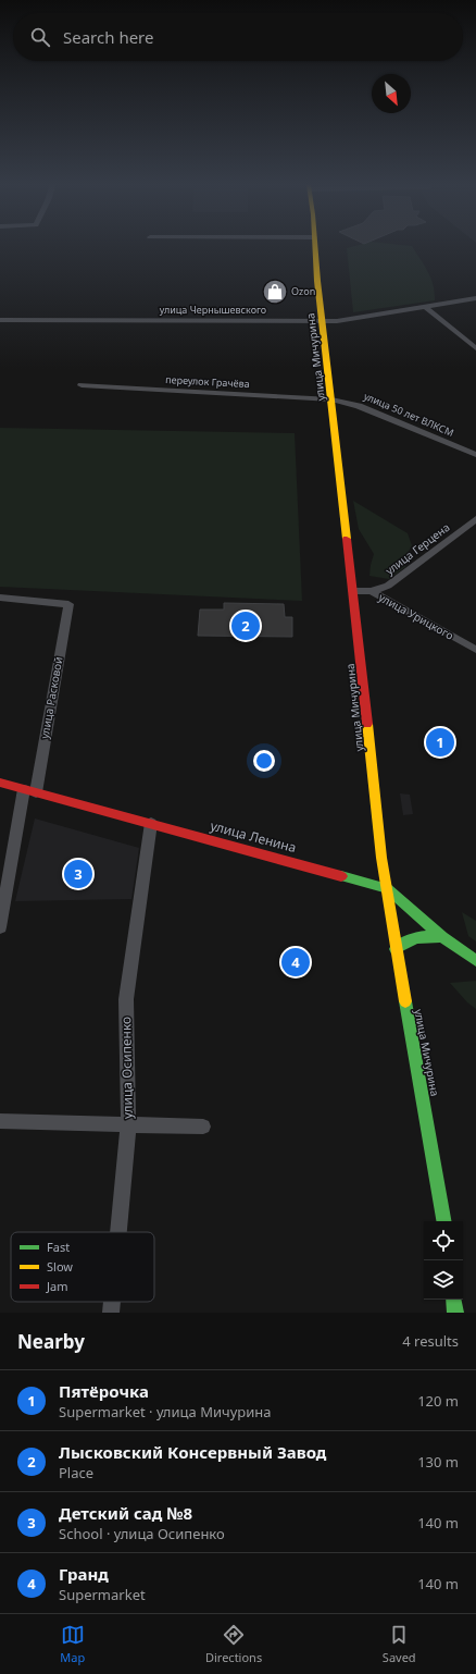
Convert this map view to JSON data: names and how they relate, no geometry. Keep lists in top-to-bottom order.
{
  "streets": {
    "main road": ["улица Мичурина", "улица Ленина"],
    "street": [
      "улица Чернышевского",
      "переулок Грачёва",
      "улица 50 лет ВЛКСМ",
      "улица Герцена",
      "улица Урицкого",
      "улица Расковой",
      "улица Осипенко"
    ]
  },
  "crossings": [
    ["улица Чернышевского", "улица Мичурина"],
    ["улица Мичурина", "переулок Грачёва"],
    ["улица Мичурина", "улица 50 лет ВЛКСМ"],
    ["улица Мичурина", "улица Урицкого"],
    ["улица Мичурина", "улица Ленина"],
    ["переулок Грачёва", "улица 50 лет ВЛКСМ"],
    ["улица Герцена", "улица Урицкого"],
    ["улица Расковой", "улица Ленина"],
    ["улица Ленина", "улица Осипенко"]
  ],
  "places": {
    "shop": ["Ozon"]
  },
  "legend": ["Fast", "Slow", "Jam"],
  "north": "bottom right",
  "page": {
    "search": "Search here",
    "pins": [
      "2",
      "1",
      "3",
      "4"
    ],
    "heading": ["Nearby", "4 results"],
    "list": [
      {
        "mark": "1",
        "name": "Пятёрочка",
        "note": "Supermarket · улица Мичурина",
        "value": "120 m"
      },
      {
        "mark": "2",
        "name": "Лысковский Консервный Завод",
        "note": "Place",
        "value": "130 m"
      },
      {
        "mark": "3",
        "name": "Детский сад №8",
        "note": "School · улица Осипенко",
        "value": "140 m"
      },
      {
        "mark": "4",
        "name": "Гранд",
        "note": "Supermarket",
        "value": "140 m"
      }
    ],
    "nav": ["Map", "Directions", "Saved"]
  }
}
